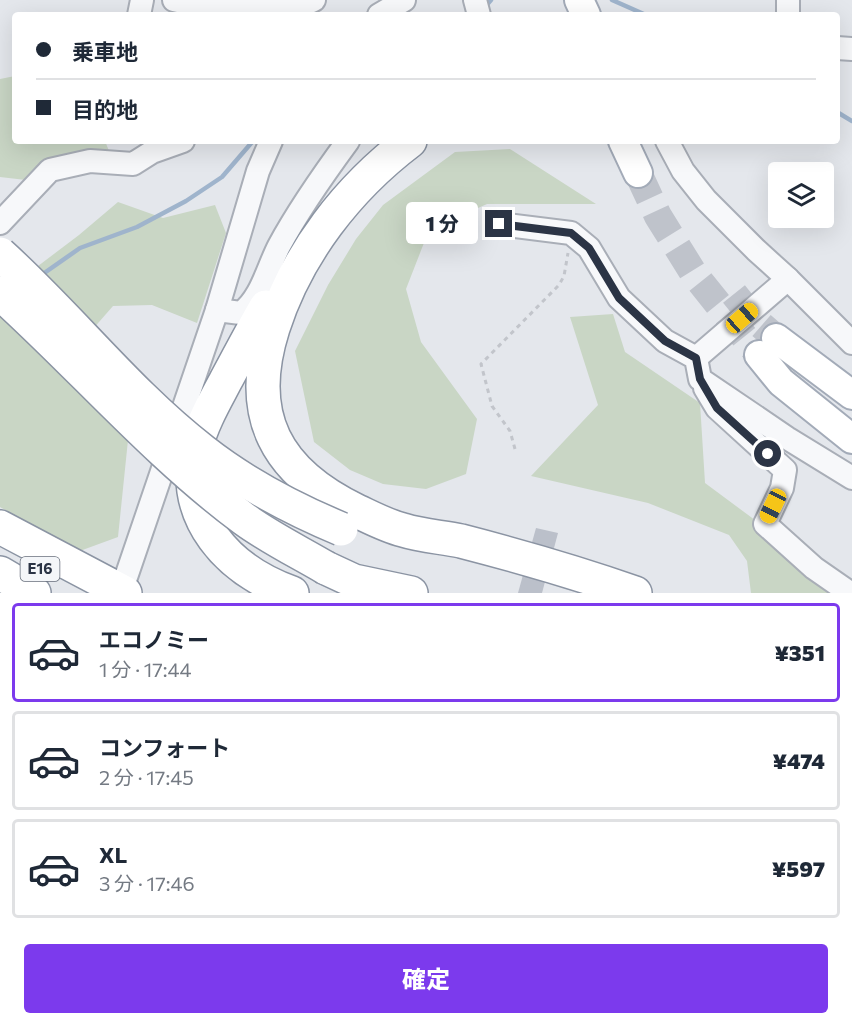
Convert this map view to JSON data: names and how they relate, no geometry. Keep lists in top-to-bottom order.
{
  "streets": {
    "highway": ["E16"]
  },
  "page": {
    "banner": ["乗車地", "目的地"],
    "bubble": "1 分",
    "list": [
      {
        "name": "エコノミー",
        "note": "1 分 · 17:44",
        "value": "¥351"
      },
      {
        "name": "コンフォート",
        "note": "2 分 · 17:45",
        "value": "¥474"
      },
      {
        "name": "XL",
        "note": "3 分 · 17:46",
        "value": "¥597"
      }
    ],
    "buttons": "確定"
  }
}
